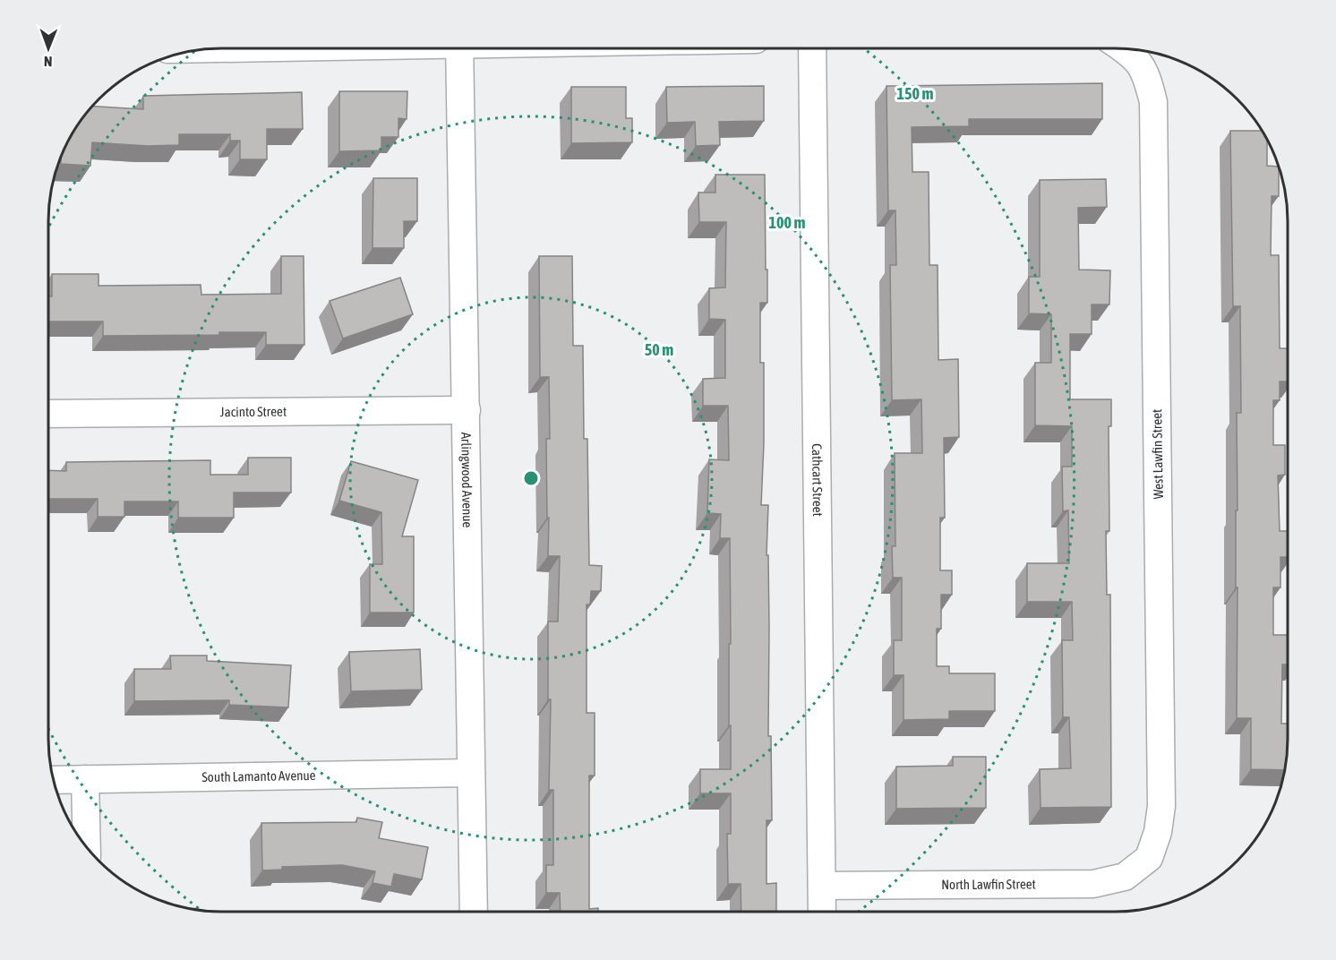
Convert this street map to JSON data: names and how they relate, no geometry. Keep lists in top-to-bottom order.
{
  "streets": {
    "street": [
      "Jacinto Street",
      "West Lawfin Street",
      "Arlingwood Avenue",
      "Cathcart Street",
      "South Lamanto Avenue",
      "North Lawfin Street"
    ]
  },
  "crossings": [
    ["Jacinto Street", "Arlingwood Avenue"],
    ["West Lawfin Street", "North Lawfin Street"],
    ["Arlingwood Avenue", "South Lamanto Avenue"],
    ["Cathcart Street", "North Lawfin Street"]
  ],
  "north": "bottom",
  "rings": ["150 m", "100 m", "50 m"]
}
